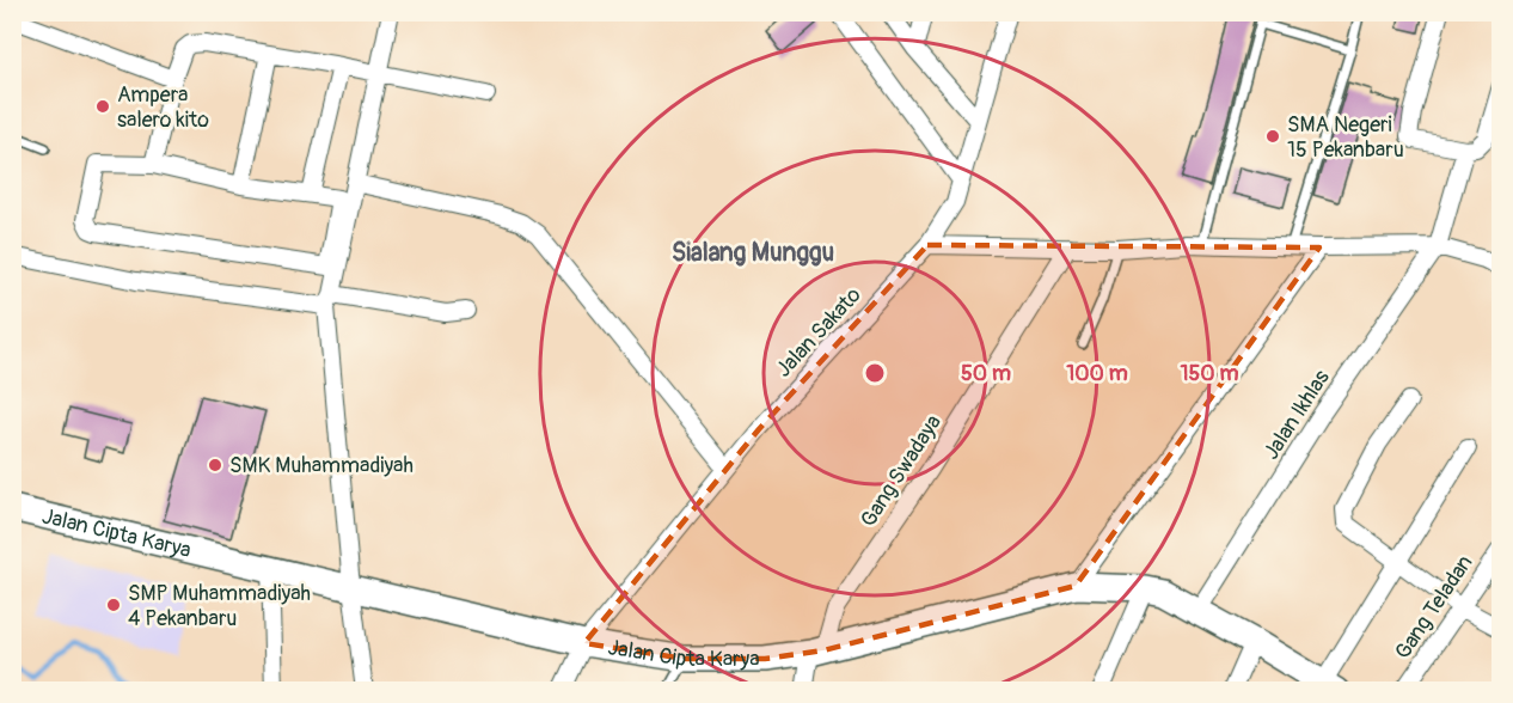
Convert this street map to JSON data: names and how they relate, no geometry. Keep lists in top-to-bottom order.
{
  "streets": {
    "main road": ["Jalan Cipta Karya"],
    "street": [
      "Jalan Sakato",
      "Jalan Ikhlas",
      "Gang Swadaya",
      "Gang Teladan"
    ]
  },
  "crossings": [
    ["Jalan Sakato", "Jalan Cipta Karya"],
    ["Jalan Ikhlas", "Jalan Cipta Karya"],
    ["Gang Swadaya", "Jalan Cipta Karya"]
  ],
  "districts": ["Sialang Munggu"],
  "places": [
    "Ampera salero kito",
    "SMA Negeri 15 Pekanbaru",
    "SMK Muhammadiyah",
    "SMP Muhammadiyah 4 Pekanbaru"
  ],
  "rings": ["50 m", "100 m", "150 m"]
}
